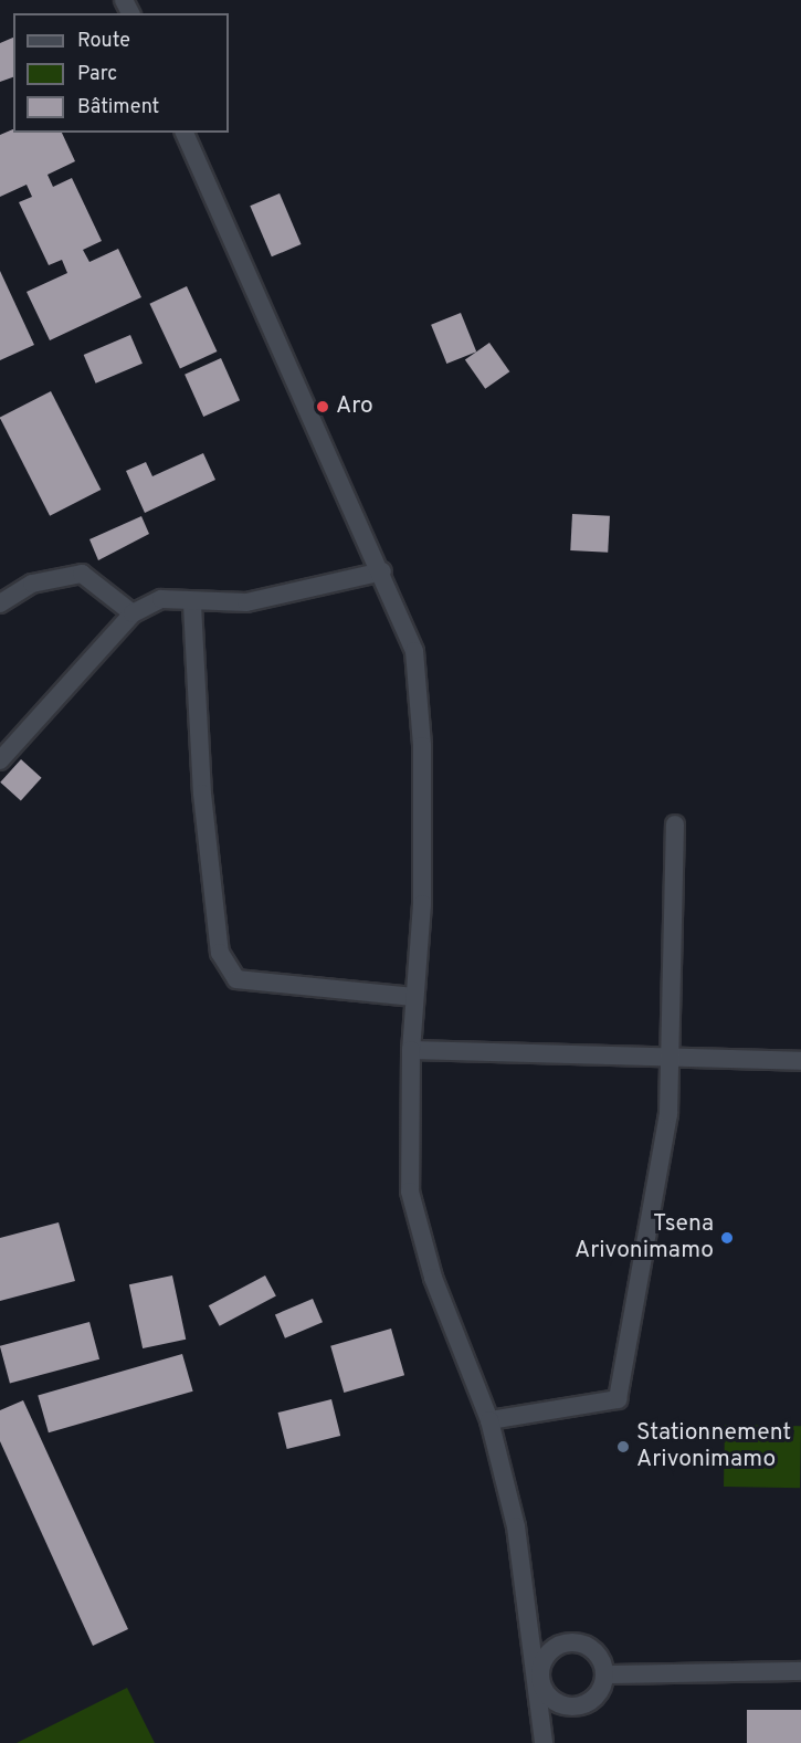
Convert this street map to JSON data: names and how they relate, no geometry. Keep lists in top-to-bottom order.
{
  "places": ["Aro", "Tsena Arivonimamo", "Stationnement Arivonimamo"],
  "legend": ["Route", "Parc", "Bâtiment"]
}
